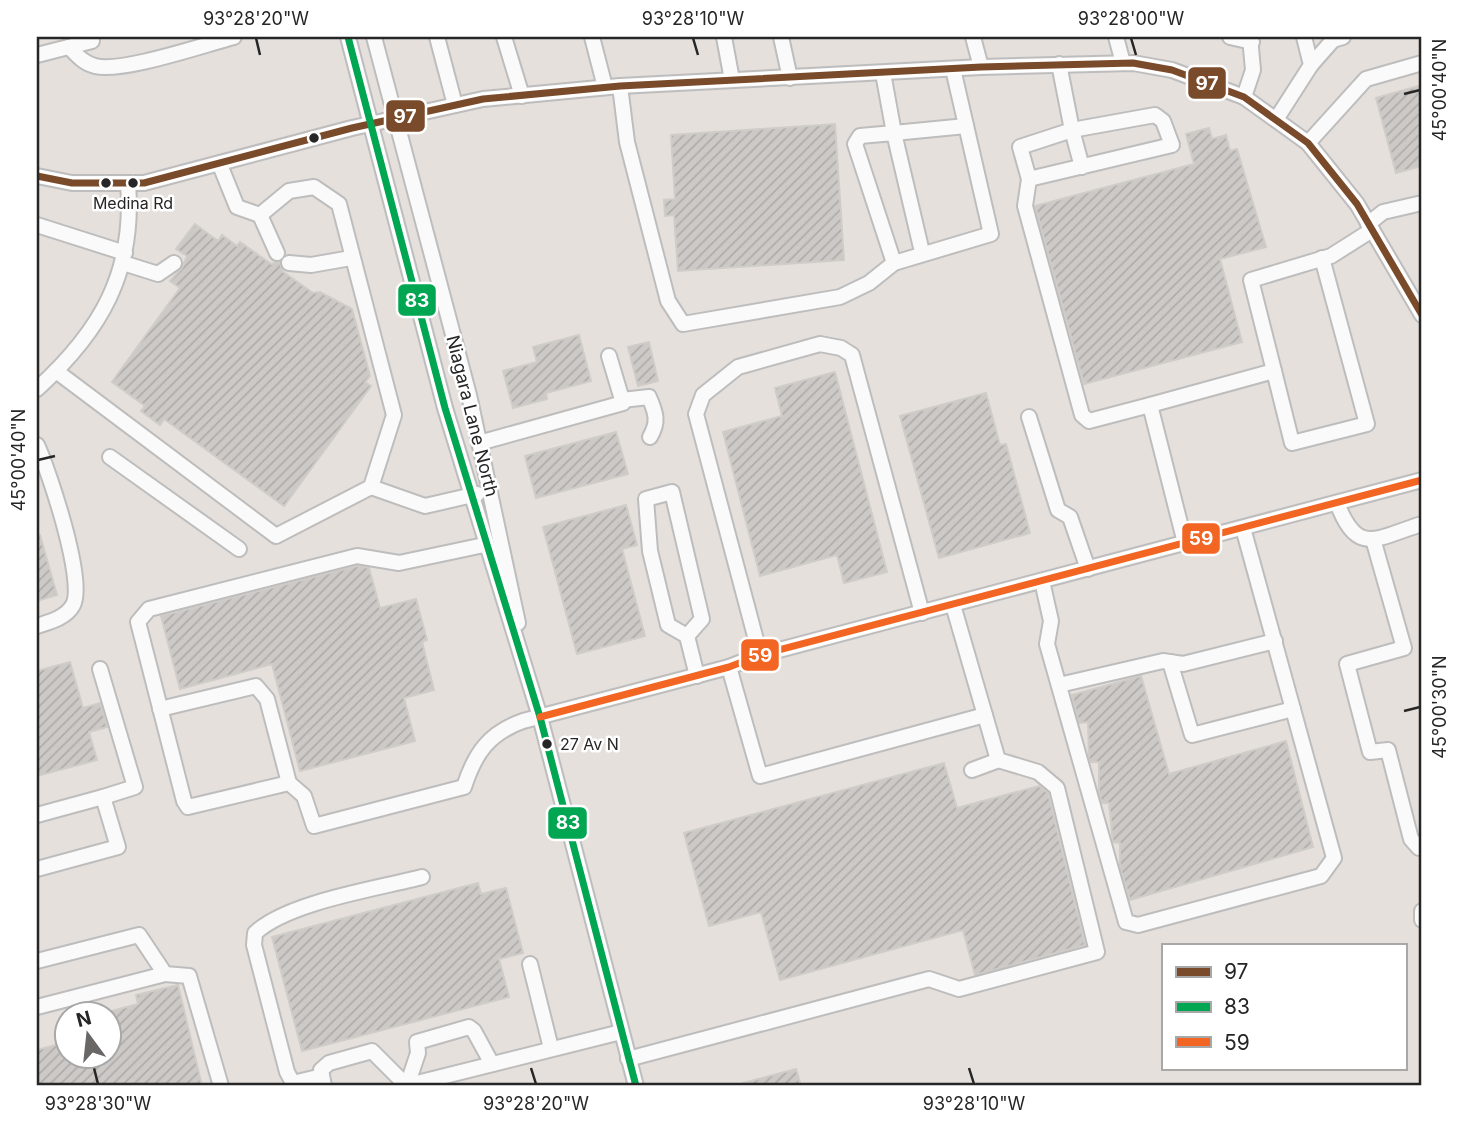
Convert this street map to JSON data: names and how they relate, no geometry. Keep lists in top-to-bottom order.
{
  "streets": {
    "street": ["Niagara Lane North"]
  },
  "places": ["Medina Rd", "27 Av N"],
  "lines": ["transit line 83", "transit line 97", "transit line 59"],
  "legend": ["97", "83", "59"],
  "north": "top",
  "coordinates": [
    "93°28'20\"W",
    "93°28'10\"W",
    "93°28'00\"W",
    "45°00'40\"N",
    "45°00'30\"N",
    "93°28'30\"W"
  ]
}
